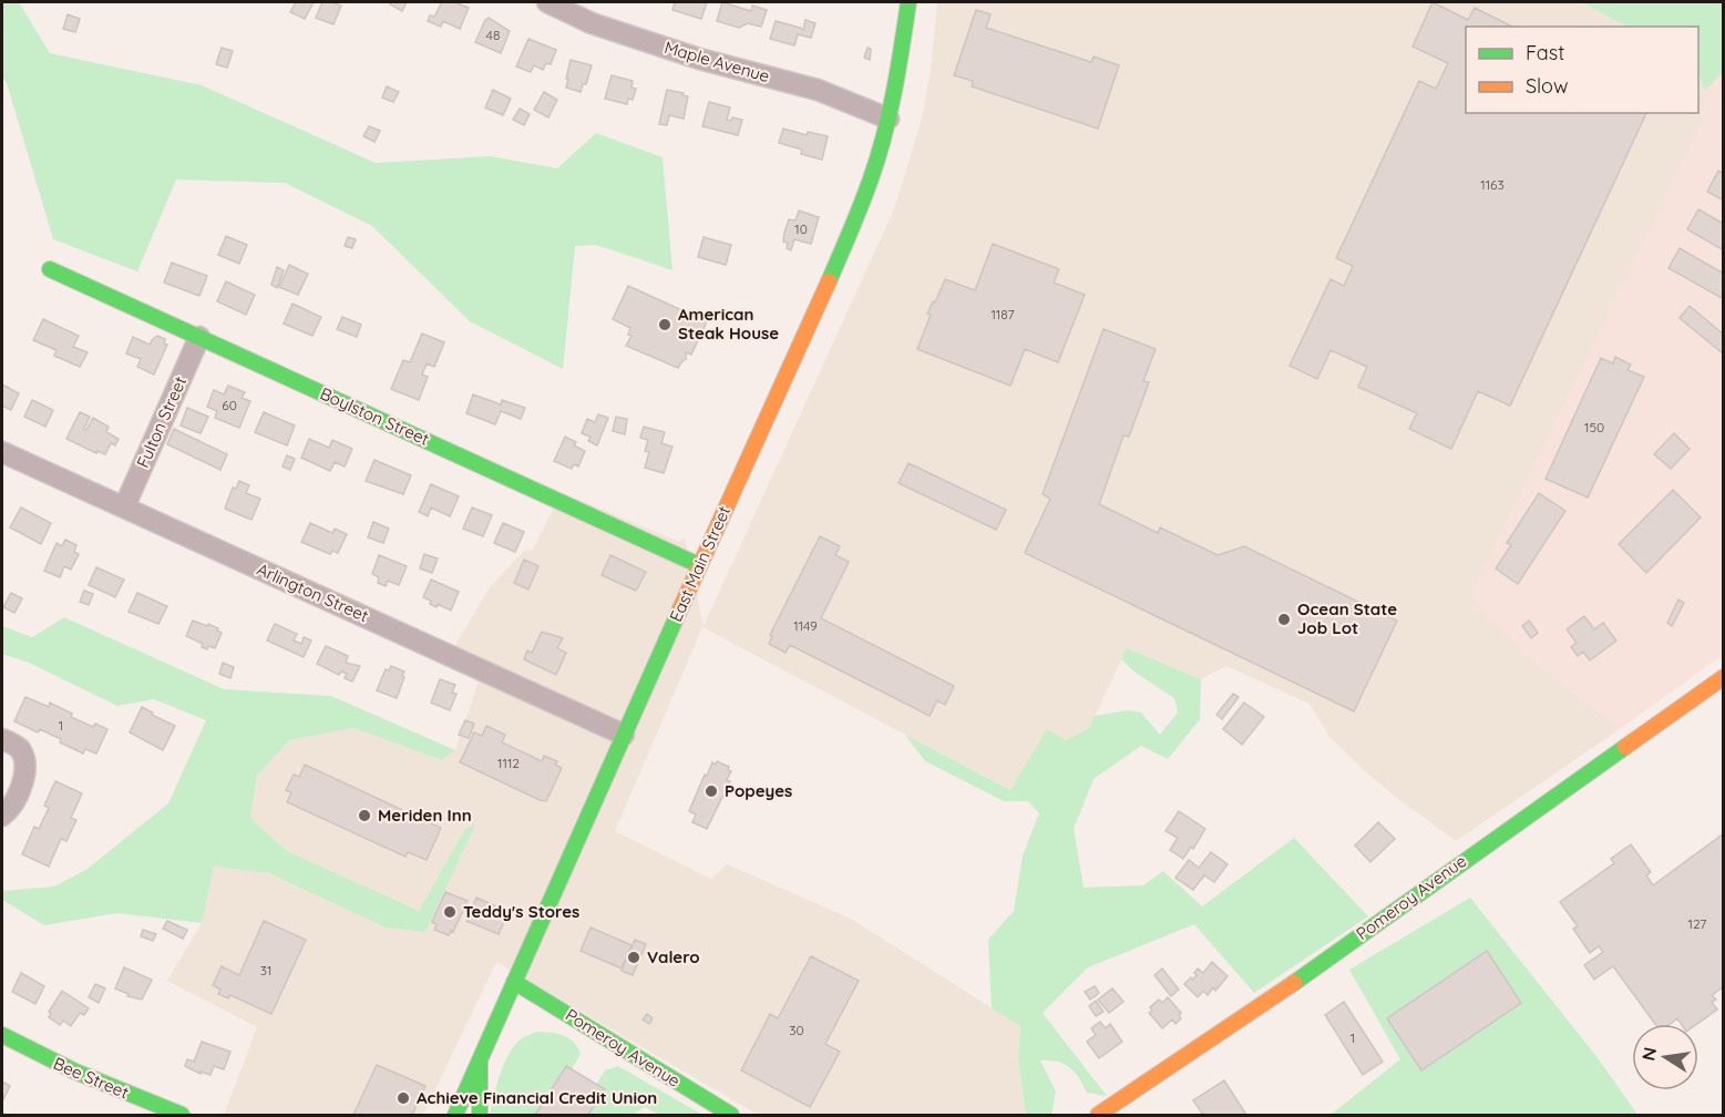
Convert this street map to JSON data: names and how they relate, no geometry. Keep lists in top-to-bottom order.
{
  "streets": {
    "main road": [
      "Boylston Street",
      "East Main Street",
      "Pomeroy Avenue",
      "Bee Street"
    ],
    "street": ["Maple Avenue", "Fulton Street", "Arlington Street"]
  },
  "crossings": [
    ["Maple Avenue", "East Main Street"],
    ["Boylston Street", "Fulton Street"],
    ["Boylston Street", "East Main Street"],
    ["Fulton Street", "Arlington Street"],
    ["East Main Street", "Arlington Street"],
    ["East Main Street", "Pomeroy Avenue"]
  ],
  "places": [
    "American Steak House",
    "Ocean State Job Lot",
    "Popeyes",
    "Meriden Inn",
    "Teddy's Stores",
    "Valero",
    "Achieve Financial Credit Union"
  ],
  "house_numbers": [
    "48",
    "1163",
    "10",
    "1187",
    "60",
    "150",
    "1149",
    "1",
    "1112",
    "127",
    "31",
    "30",
    "1"
  ],
  "legend": ["Fast", "Slow"],
  "north": "left"
}
